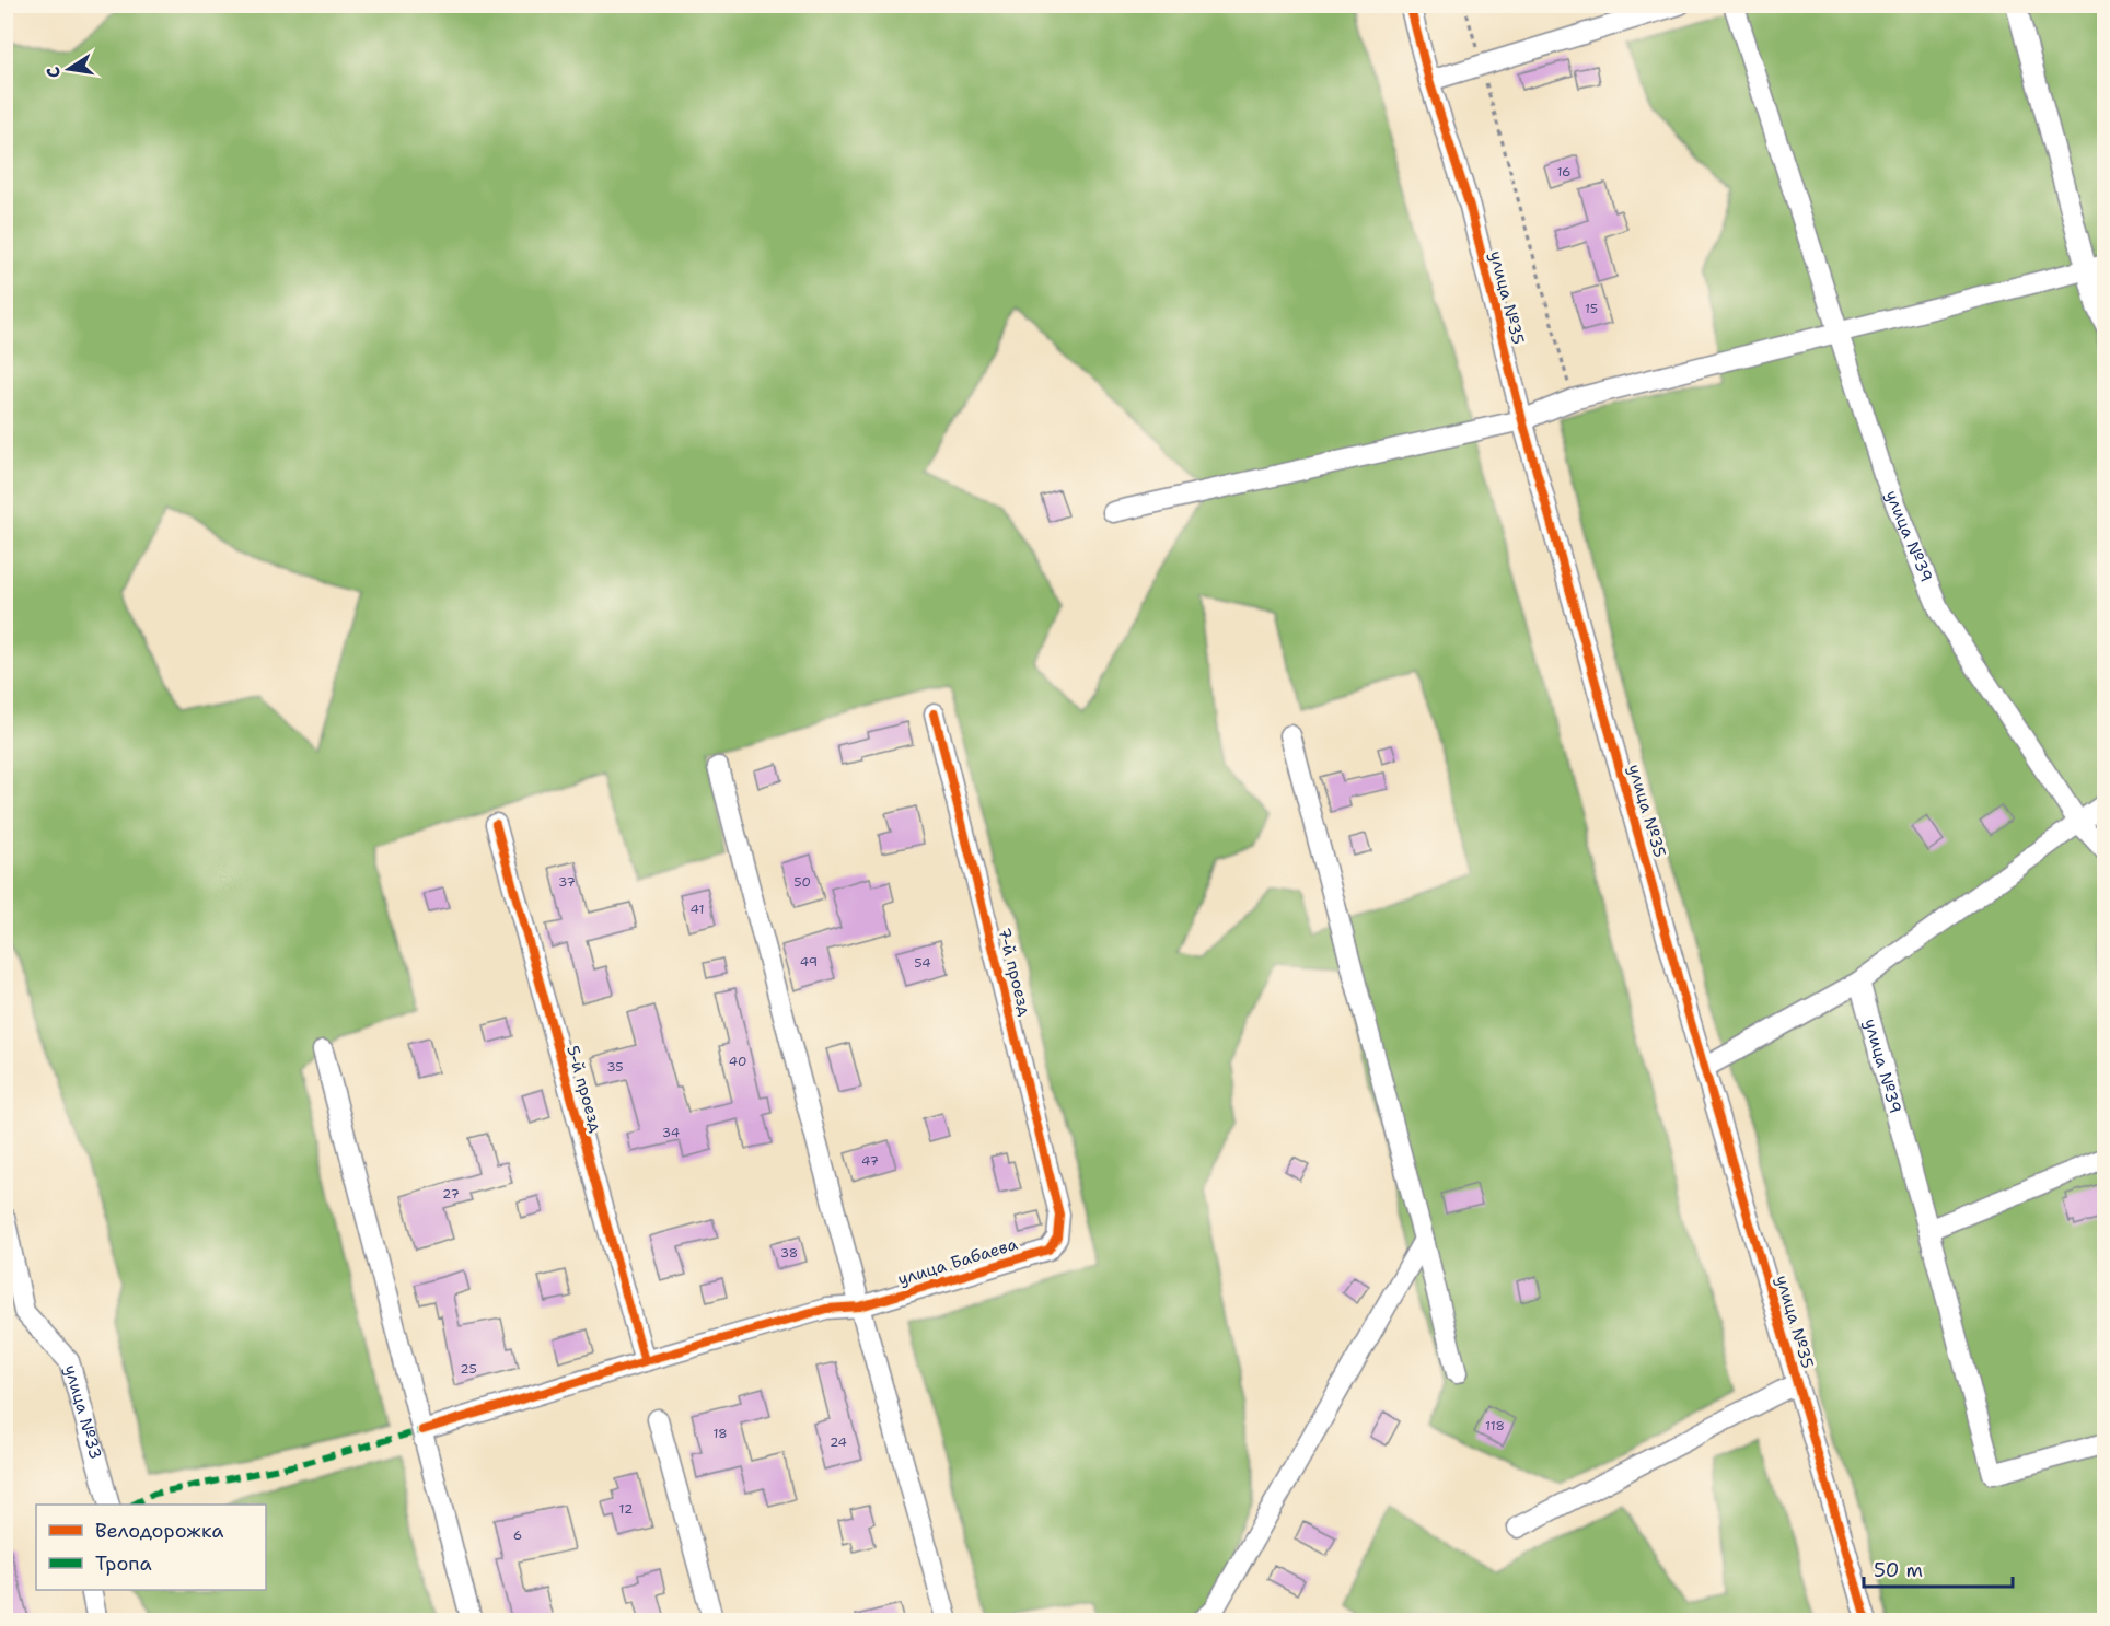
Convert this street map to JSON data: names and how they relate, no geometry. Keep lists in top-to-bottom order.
{
  "streets": {
    "street": [
      "улица №35",
      "улица №39",
      "7-й проезд",
      "5-й проезд",
      "улица Бабаева",
      "улица №33"
    ]
  },
  "crossings": [
    ["7-й проезд", "улица Бабаева"],
    ["5-й проезд", "улица Бабаева"]
  ],
  "house_numbers": [
    "16",
    "15",
    "37",
    "50",
    "41",
    "49",
    "54",
    "40",
    "35",
    "34",
    "47",
    "27",
    "38",
    "25",
    "118",
    "18",
    "24",
    "12",
    "6"
  ],
  "legend": ["Велодорожка", "Тропа"],
  "scale_bar": "50 m",
  "north": "left"
}
